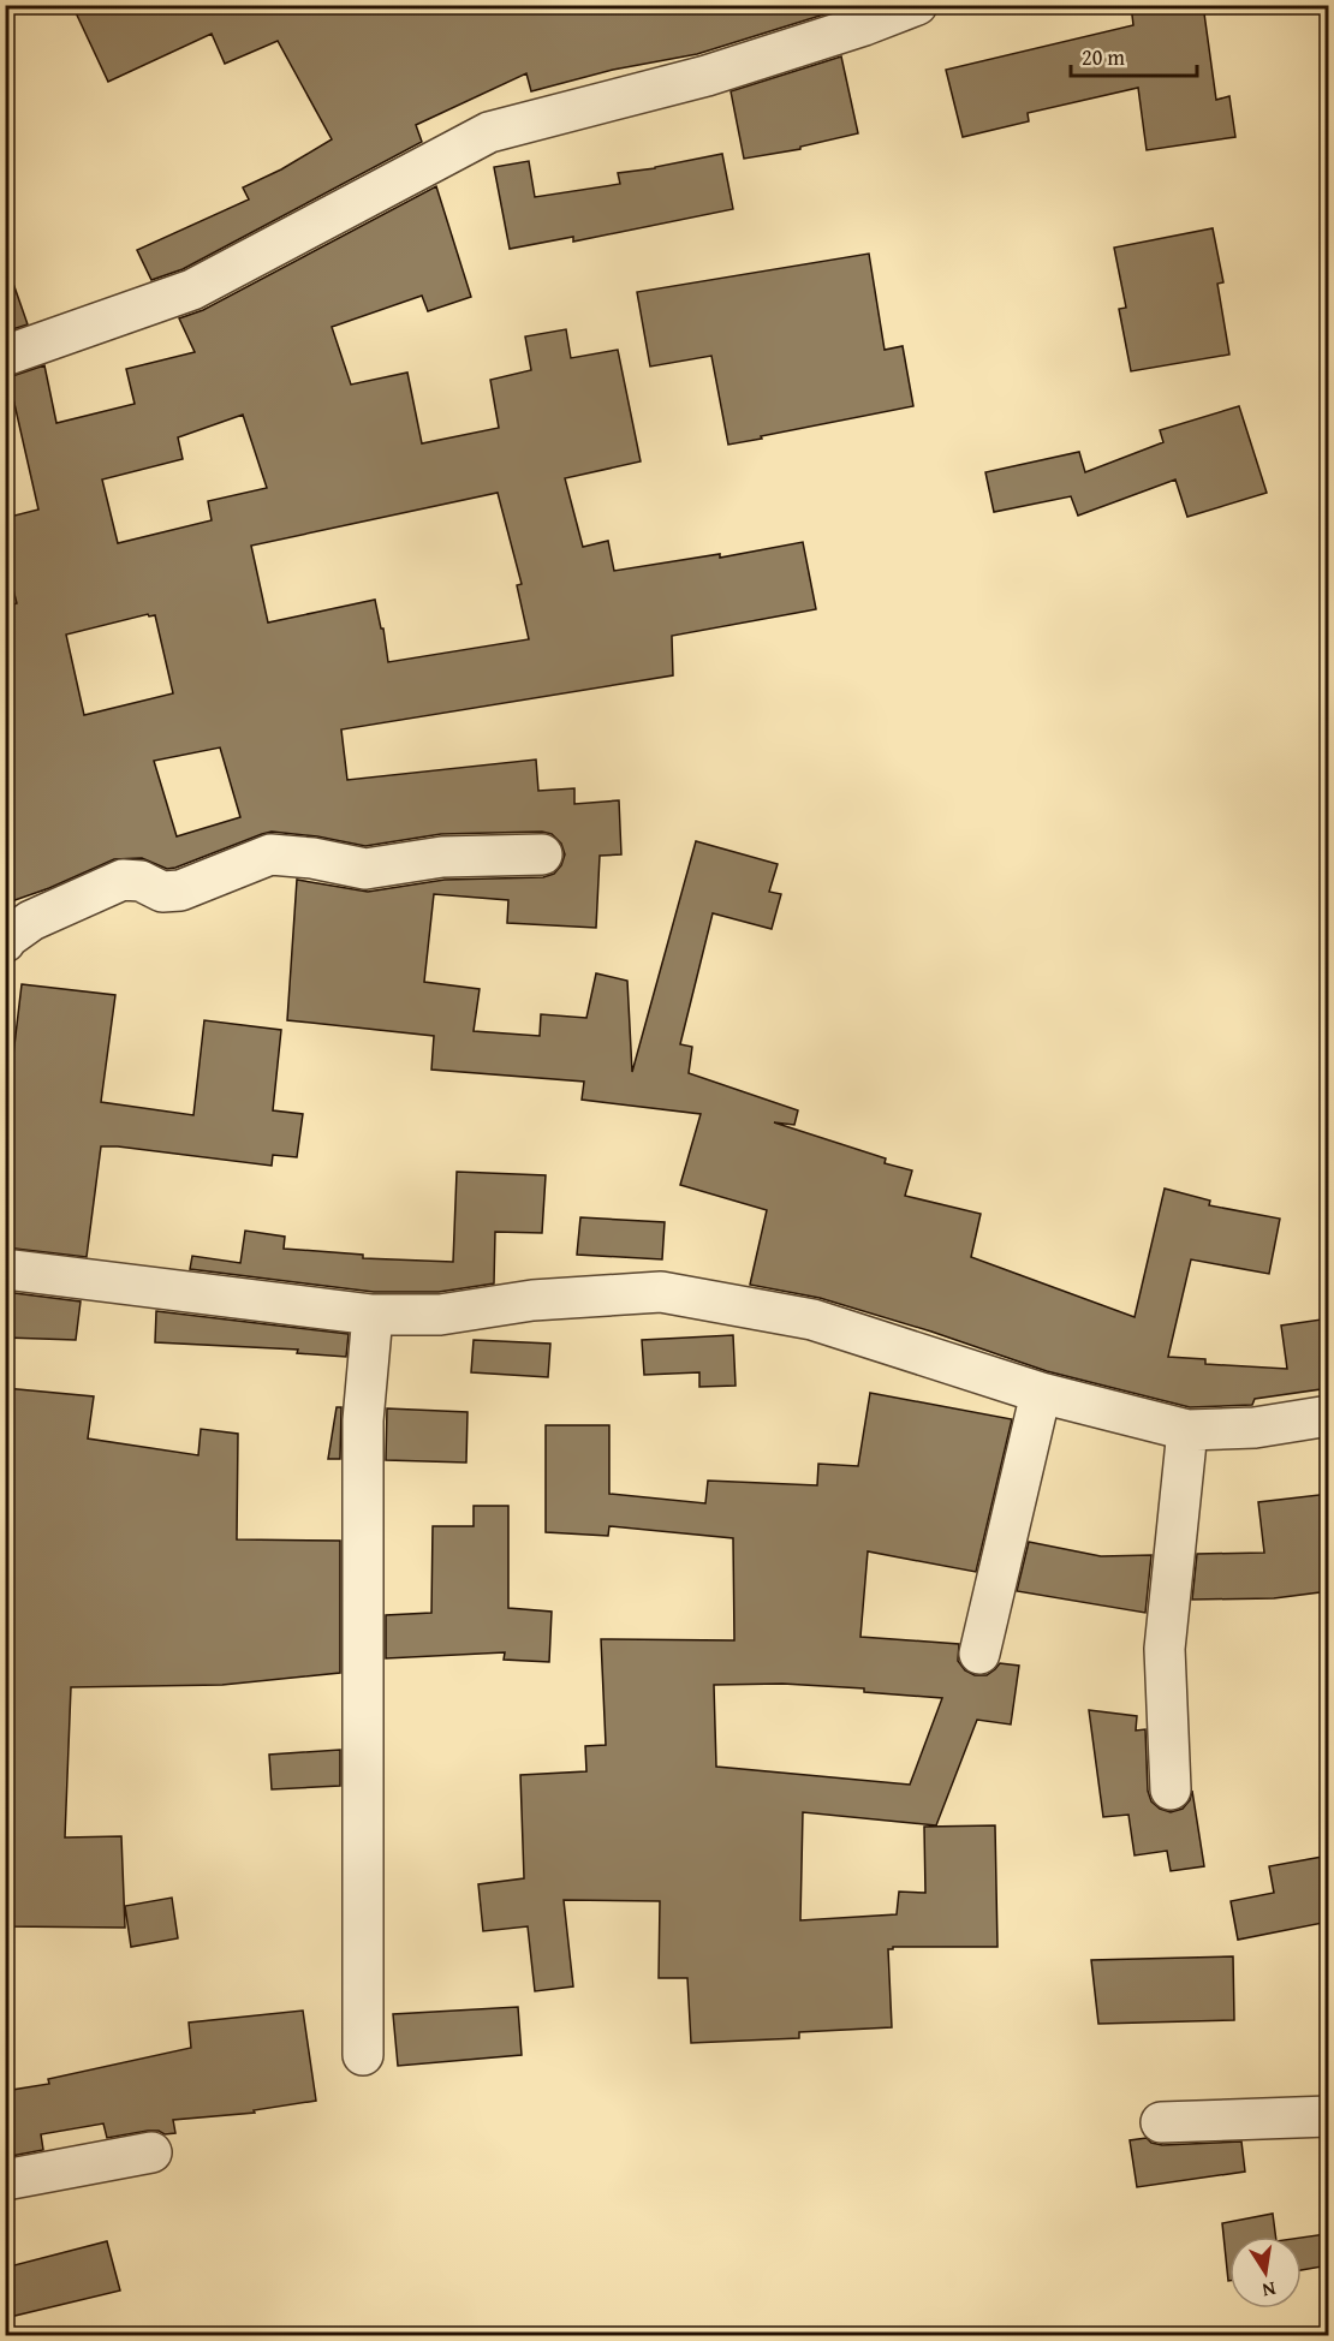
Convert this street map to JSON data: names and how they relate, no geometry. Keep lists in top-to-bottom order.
{
  "scale_bar": "20 m",
  "north": "bottom"
}
